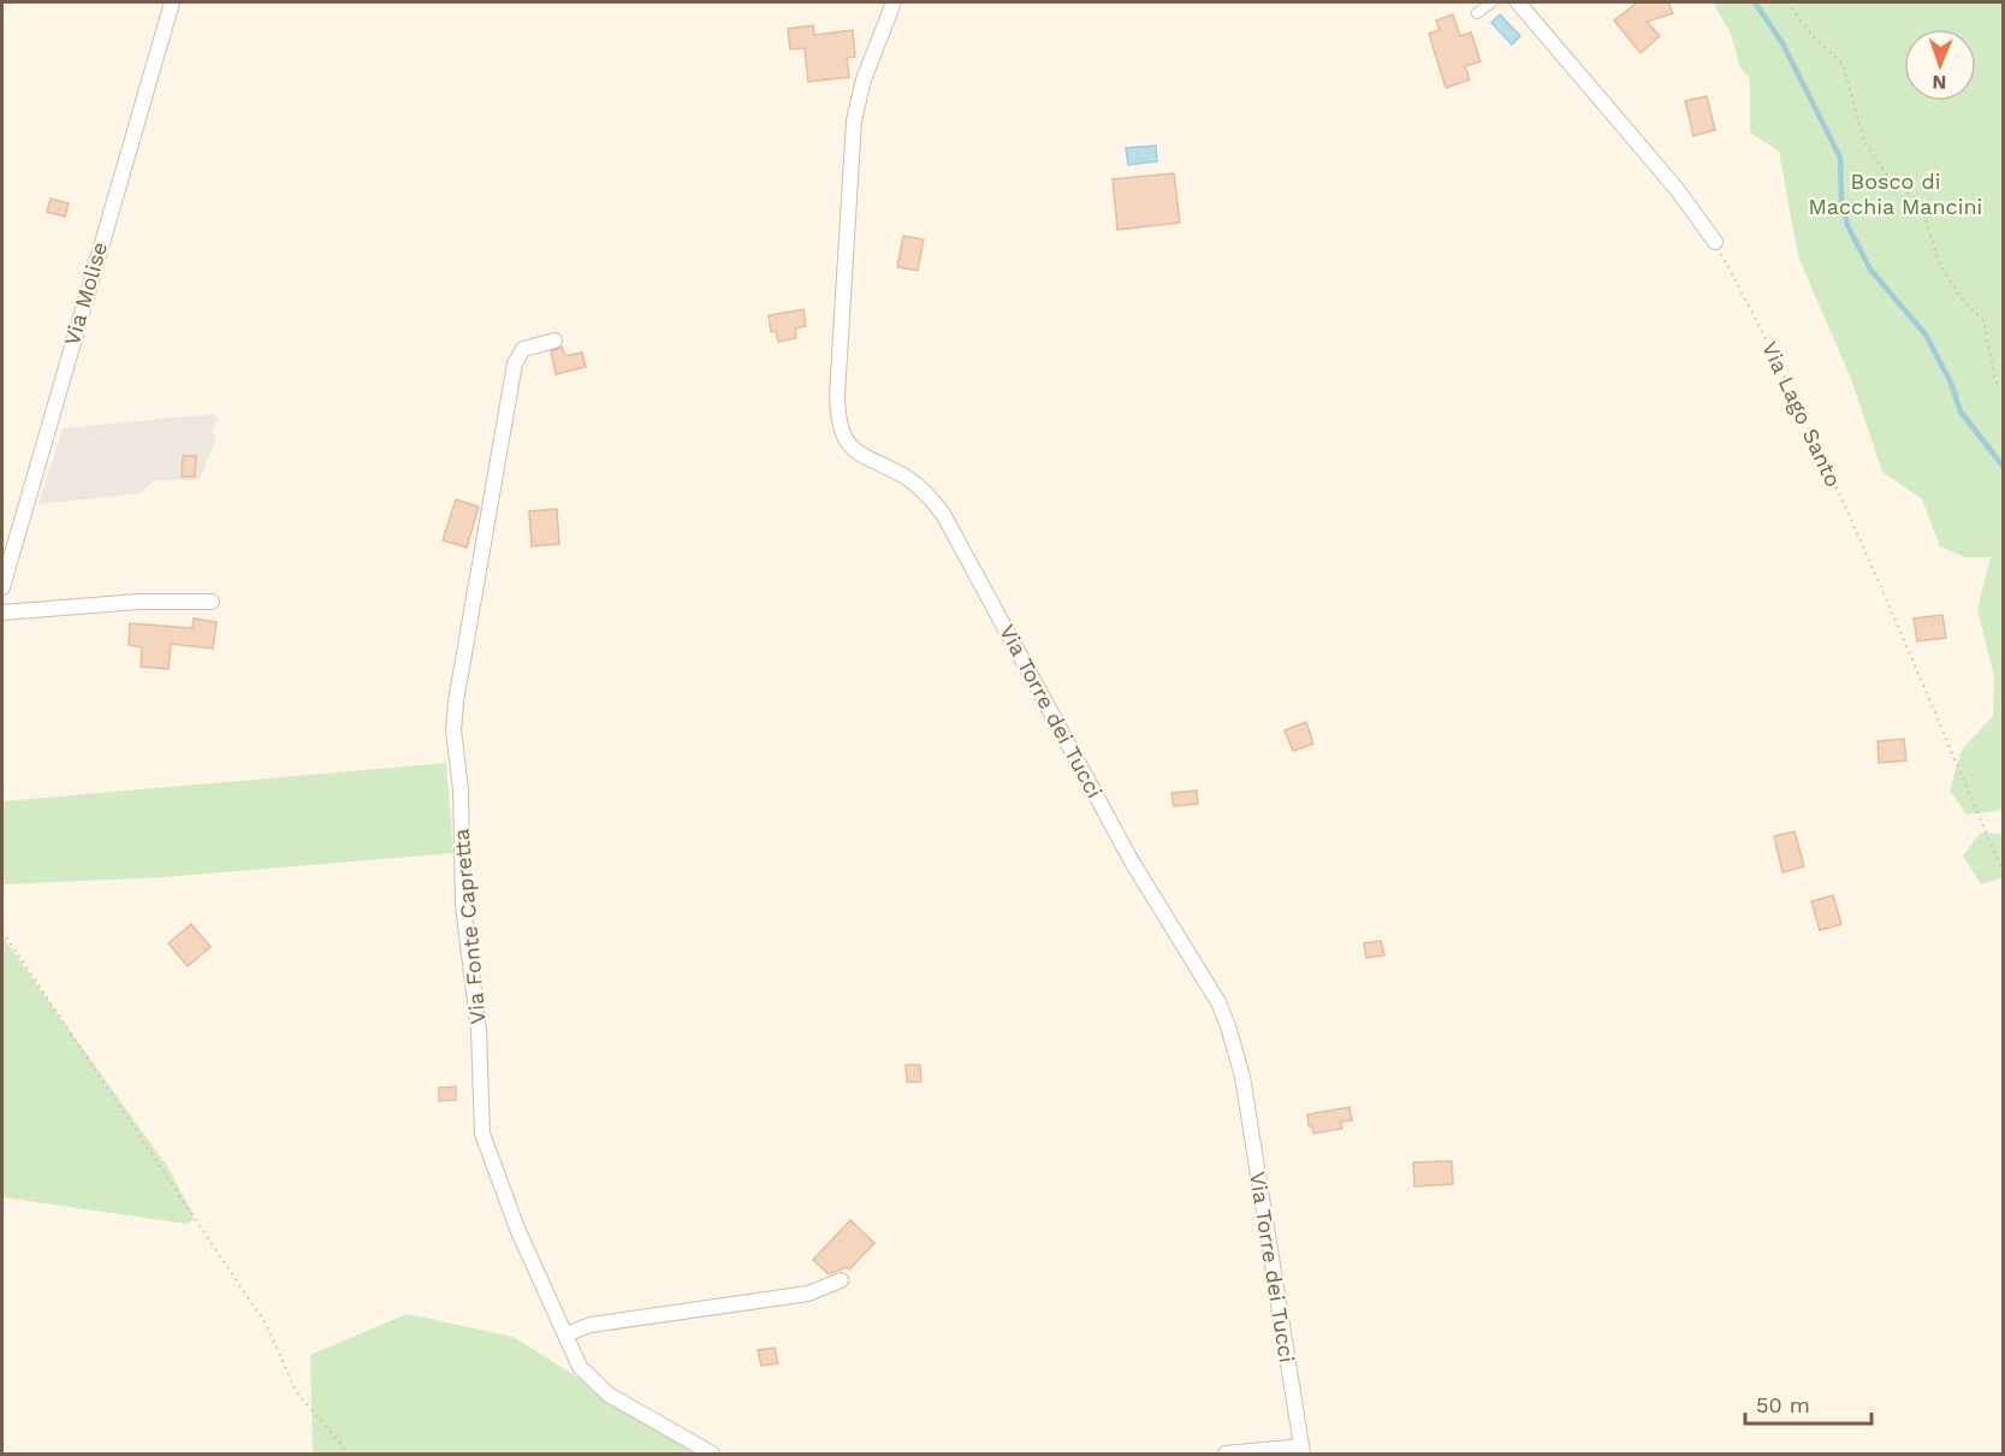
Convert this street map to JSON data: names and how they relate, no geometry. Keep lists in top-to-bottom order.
{
  "streets": {
    "street": ["Via Molise", "Via Torre dei Tucci", "Via Fonte Capretta"],
    "path": ["Via Lago Santo"]
  },
  "parks": ["Bosco di Macchia Mancini"],
  "scale_bar": "50 m",
  "north": "bottom"
}
